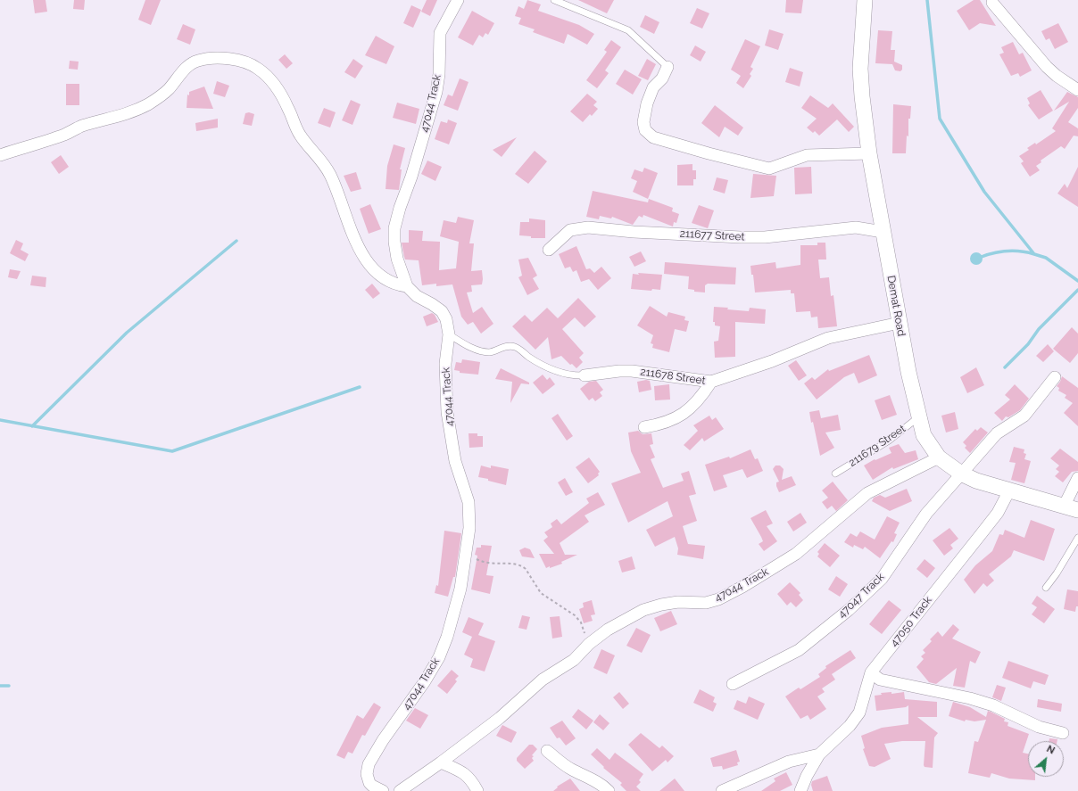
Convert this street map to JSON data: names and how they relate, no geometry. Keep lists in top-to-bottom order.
{
  "streets": {
    "street": [
      "47044 Track",
      "211677 Street",
      "Demat Road",
      "211678 Street",
      "47047 Track",
      "47050 Track"
    ],
    "lane": ["211679 Street"]
  },
  "crossings": [
    ["47044 Track", "Demat Road"],
    ["47044 Track", "211678 Street"],
    ["211677 Street", "Demat Road"],
    ["Demat Road", "211678 Street"],
    ["Demat Road", "211679 Street"],
    ["Demat Road", "47047 Track"],
    ["Demat Road", "47050 Track"]
  ],
  "north": "top right"
}
